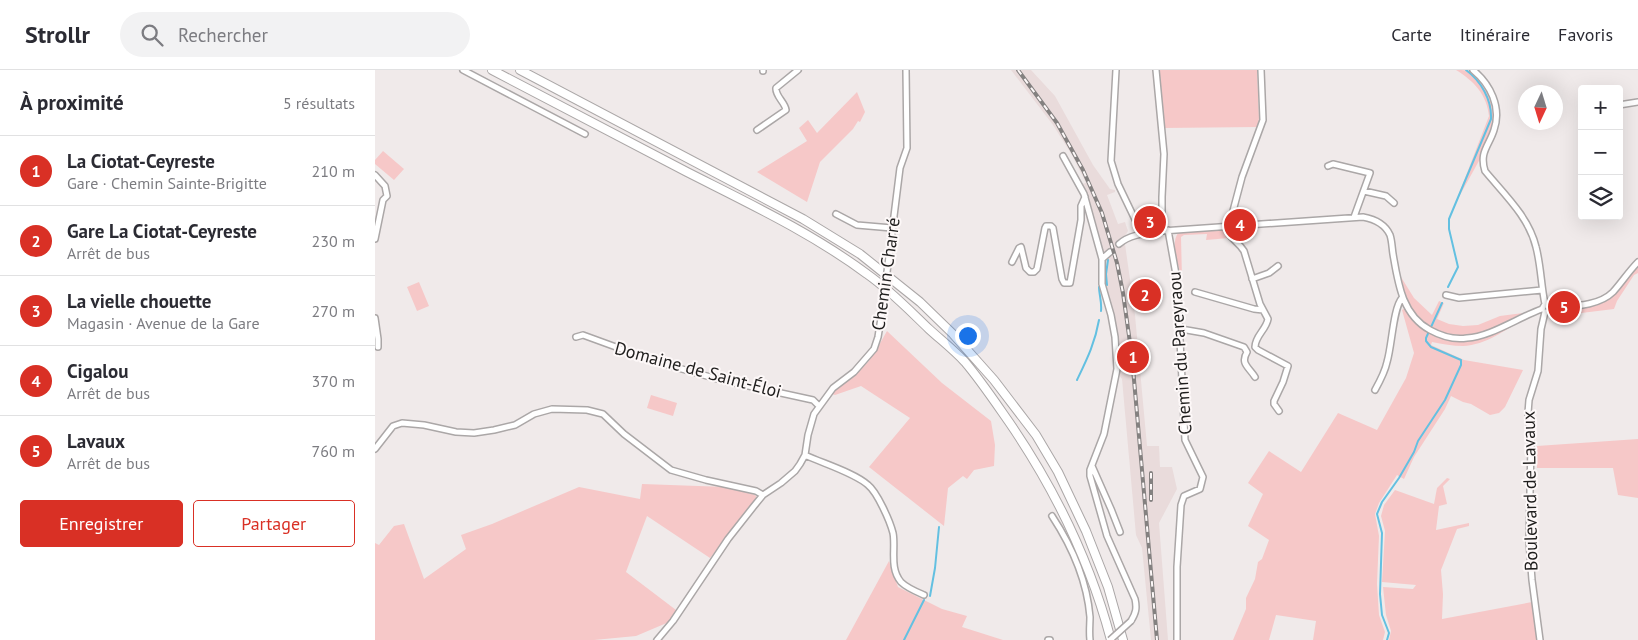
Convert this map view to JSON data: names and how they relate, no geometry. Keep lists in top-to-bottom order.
{
  "streets": {
    "street": [
      "Chemin Charré",
      "Chemin du Pareyraou",
      "Domaine de Saint-Éloi",
      "Boulevard de Lavaux"
    ]
  },
  "crossings": [
    ["Chemin Charré", "Domaine de Saint-Éloi"]
  ],
  "north": "bottom",
  "page": {
    "header": "Strollr",
    "search": "Rechercher",
    "nav": ["Carte", "Itinéraire", "Favoris"],
    "heading": ["À proximité", "5 résultats"],
    "map_buttons": ["+", "−"],
    "list": [
      {
        "mark": "1",
        "name": "La Ciotat-Ceyreste",
        "note": "Gare · Chemin Sainte-Brigitte",
        "value": "210 m"
      },
      {
        "mark": "2",
        "name": "Gare La Ciotat-Ceyreste",
        "note": "Arrêt de bus",
        "value": "230 m"
      },
      {
        "mark": "3",
        "name": "La vielle chouette",
        "note": "Magasin · Avenue de la Gare",
        "value": "270 m"
      },
      {
        "mark": "4",
        "name": "Cigalou",
        "note": "Arrêt de bus",
        "value": "370 m"
      },
      {
        "mark": "5",
        "name": "Lavaux",
        "note": "Arrêt de bus",
        "value": "760 m"
      }
    ],
    "pins": [
      "3",
      "4",
      "2",
      "5",
      "1"
    ],
    "buttons": ["Enregistrer", "Partager"]
  }
}
